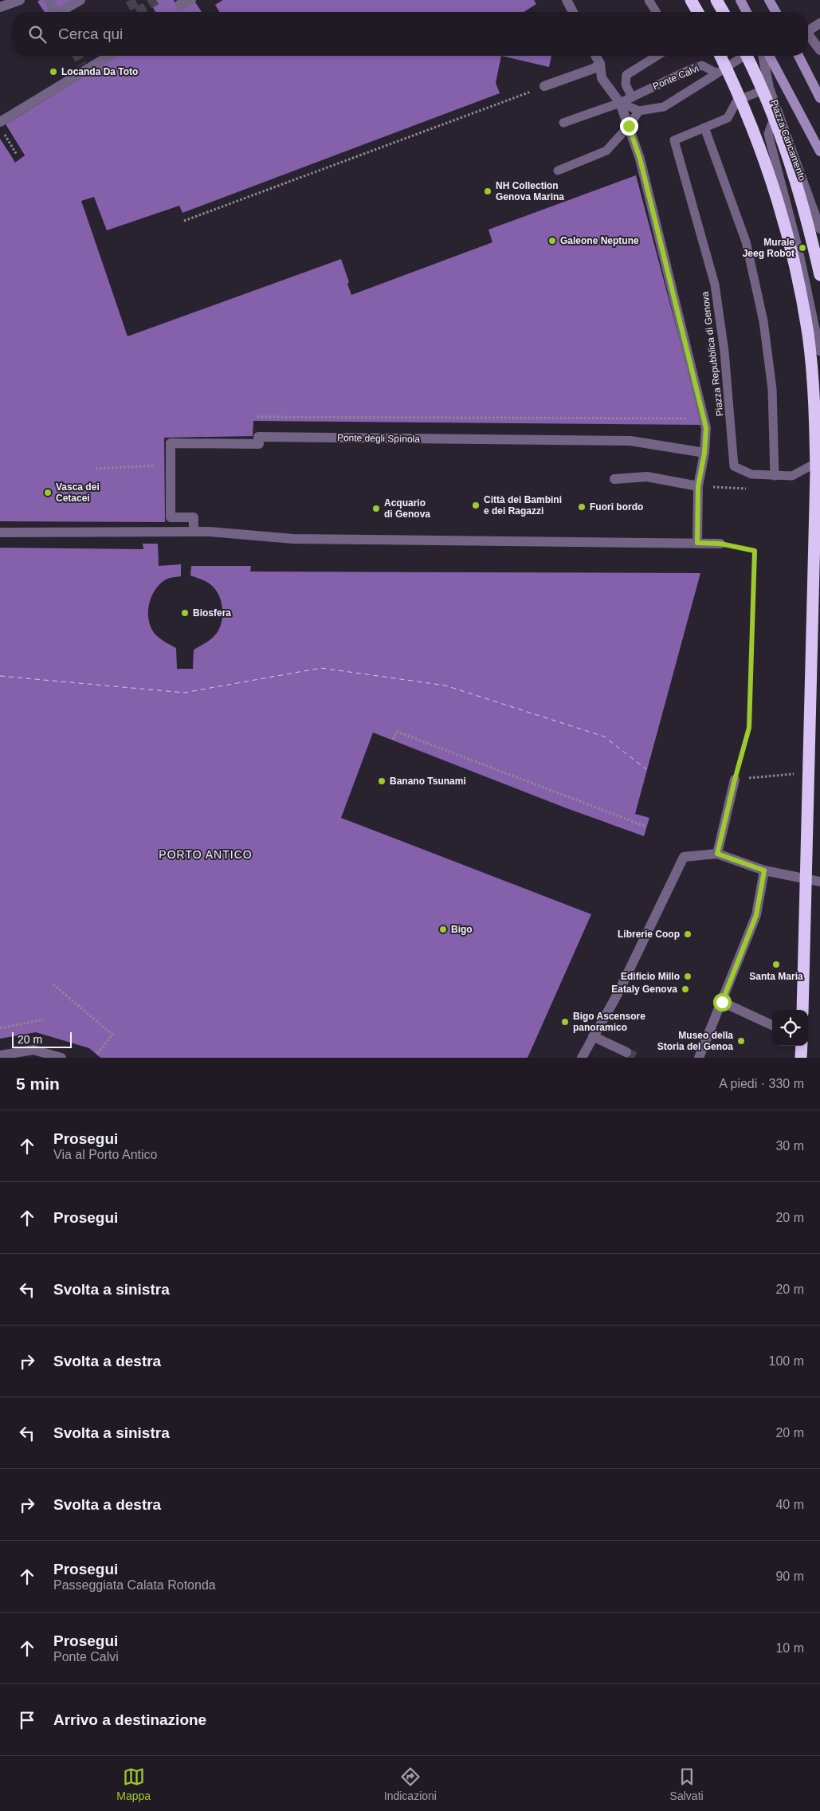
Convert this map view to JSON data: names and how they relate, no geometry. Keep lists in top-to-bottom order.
{
  "streets": {
    "street": ["Piazza Caricamento", "Ponte degli Spìnola"],
    "lane": ["Ponte Calvi", "Piazza Repubblica di Genova"]
  },
  "crossings": [
    ["Piazza Caricamento", "Piazza Repubblica di Genova"]
  ],
  "districts": ["PORTO ANTICO"],
  "places": [
    "Locanda Da Toto",
    "NH Collection Genova Marina",
    "Galeone Neptune",
    "Murale Jeeg Robot",
    "Vasca dei Cetacei",
    "Città dei Bambini e dei Ragazzi",
    "Fuori bordo",
    "Acquario di Genova",
    "Biosfera",
    "Banano Tsunami",
    "Bigo",
    "Librerie Coop",
    "Santa Maria",
    "Edificio Millo",
    "Eataly Genova",
    "Bigo Ascensore panoramico",
    "Museo della Storia del Genoa"
  ],
  "scale_bar": "20 m",
  "page": {
    "search": "Cerca qui",
    "scale": "20 m",
    "heading": ["5 min", "A piedi · 330 m"],
    "list": [
      ["Prosegui", "Via al Porto Antico", "30 m"],
      ["Prosegui", "20 m"],
      ["Svolta a sinistra", "20 m"],
      ["Svolta a destra", "100 m"],
      ["Svolta a sinistra", "20 m"],
      ["Svolta a destra", "40 m"],
      ["Prosegui", "Passeggiata Calata Rotonda", "90 m"],
      ["Prosegui", "Ponte Calvi", "10 m"],
      "Arrivo a destinazione"
    ],
    "nav": ["Mappa", "Indicazioni", "Salvati"]
  }
}
